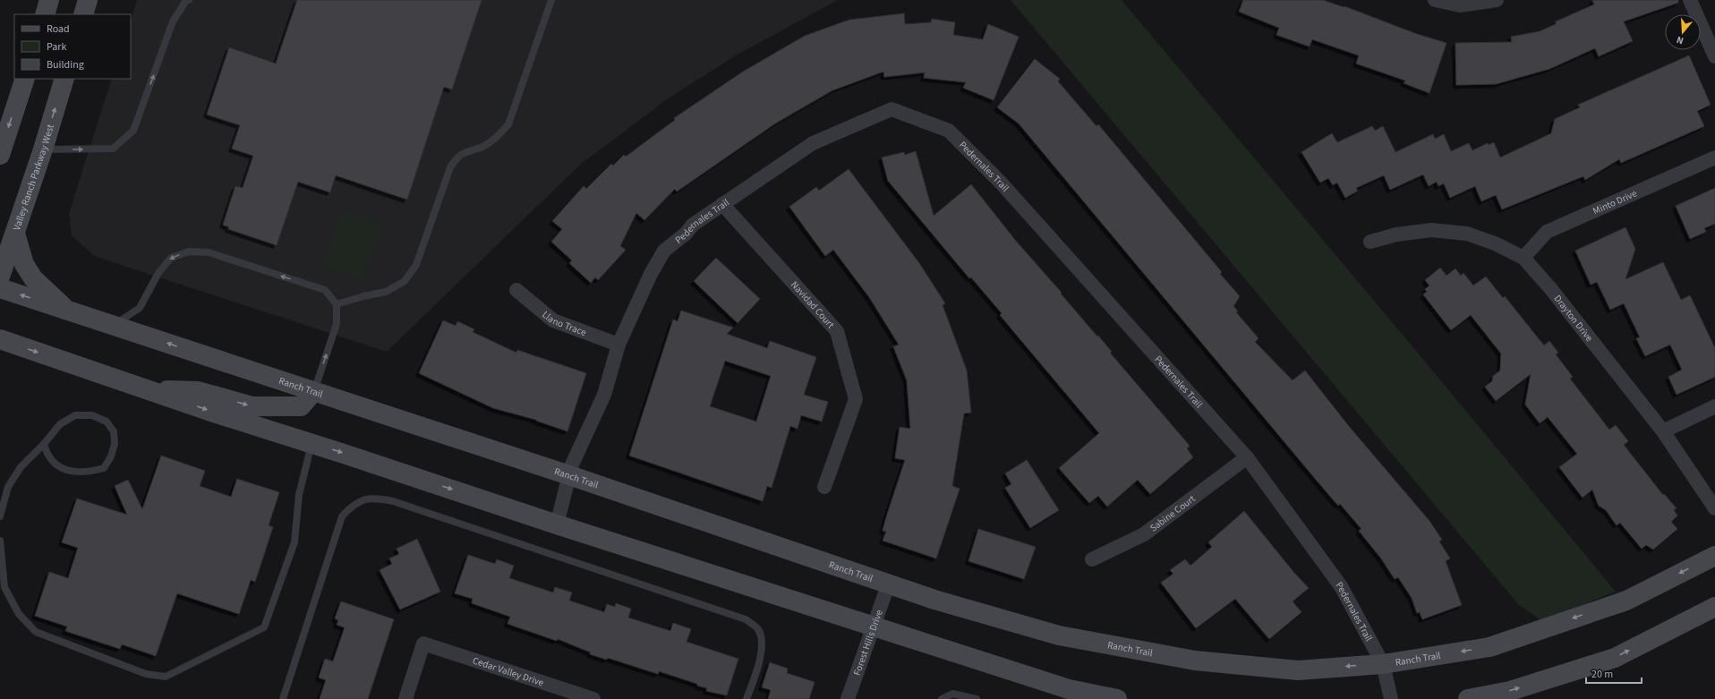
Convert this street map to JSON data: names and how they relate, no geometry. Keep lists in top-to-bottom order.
{
  "streets": {
    "main road": ["Valley Ranch Parkway West", "Ranch Trail"],
    "street": [
      "Pedernales Trail",
      "Minto Drive",
      "Navidad Court",
      "Drayton Drive",
      "Llano Trace",
      "Sabine Court",
      "Forest Hills Drive",
      "Cedar Valley Drive"
    ]
  },
  "crossings": [
    ["Pedernales Trail", "Navidad Court"],
    ["Pedernales Trail", "Llano Trace"],
    ["Pedernales Trail", "Ranch Trail"],
    ["Pedernales Trail", "Sabine Court"],
    ["Minto Drive", "Drayton Drive"],
    ["Ranch Trail", "Forest Hills Drive"]
  ],
  "legend": ["Road", "Park", "Building"],
  "scale_bar": "20 m",
  "north": "bottom"
}
